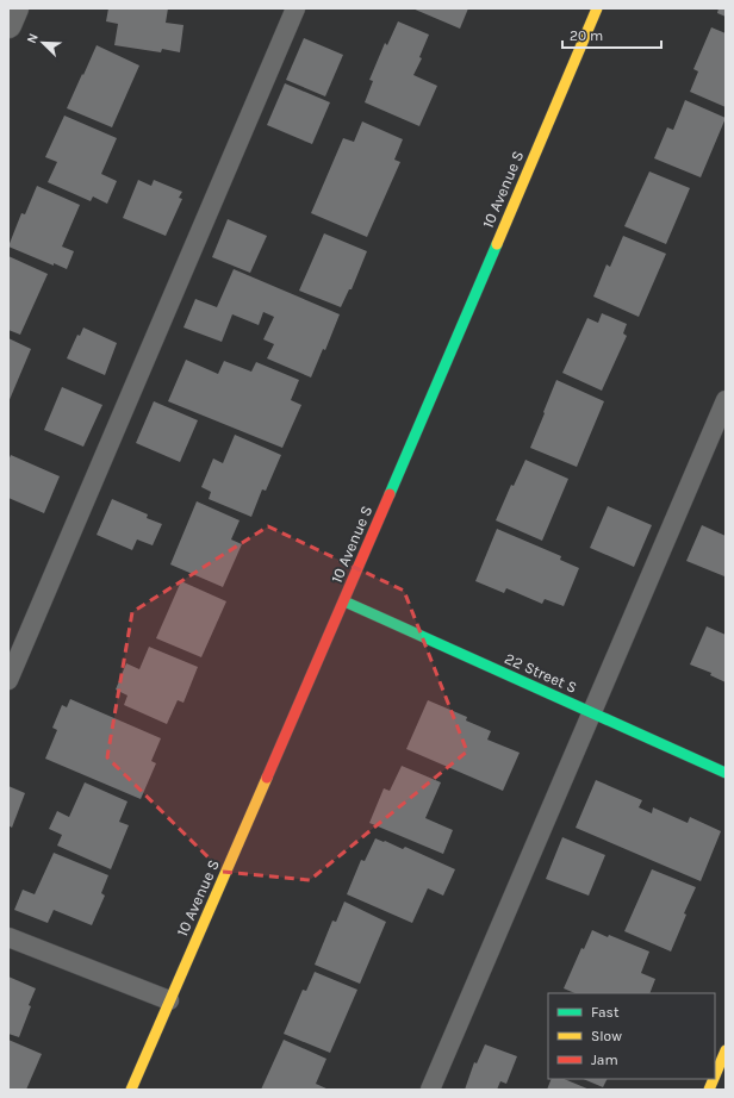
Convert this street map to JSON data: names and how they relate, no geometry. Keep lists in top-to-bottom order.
{
  "streets": {
    "street": ["10 Avenue S", "22 Street S"]
  },
  "crossings": [
    ["10 Avenue S", "22 Street S"]
  ],
  "legend": ["Fast", "Slow", "Jam"],
  "scale_bar": "20 m",
  "north": "top left"
}
